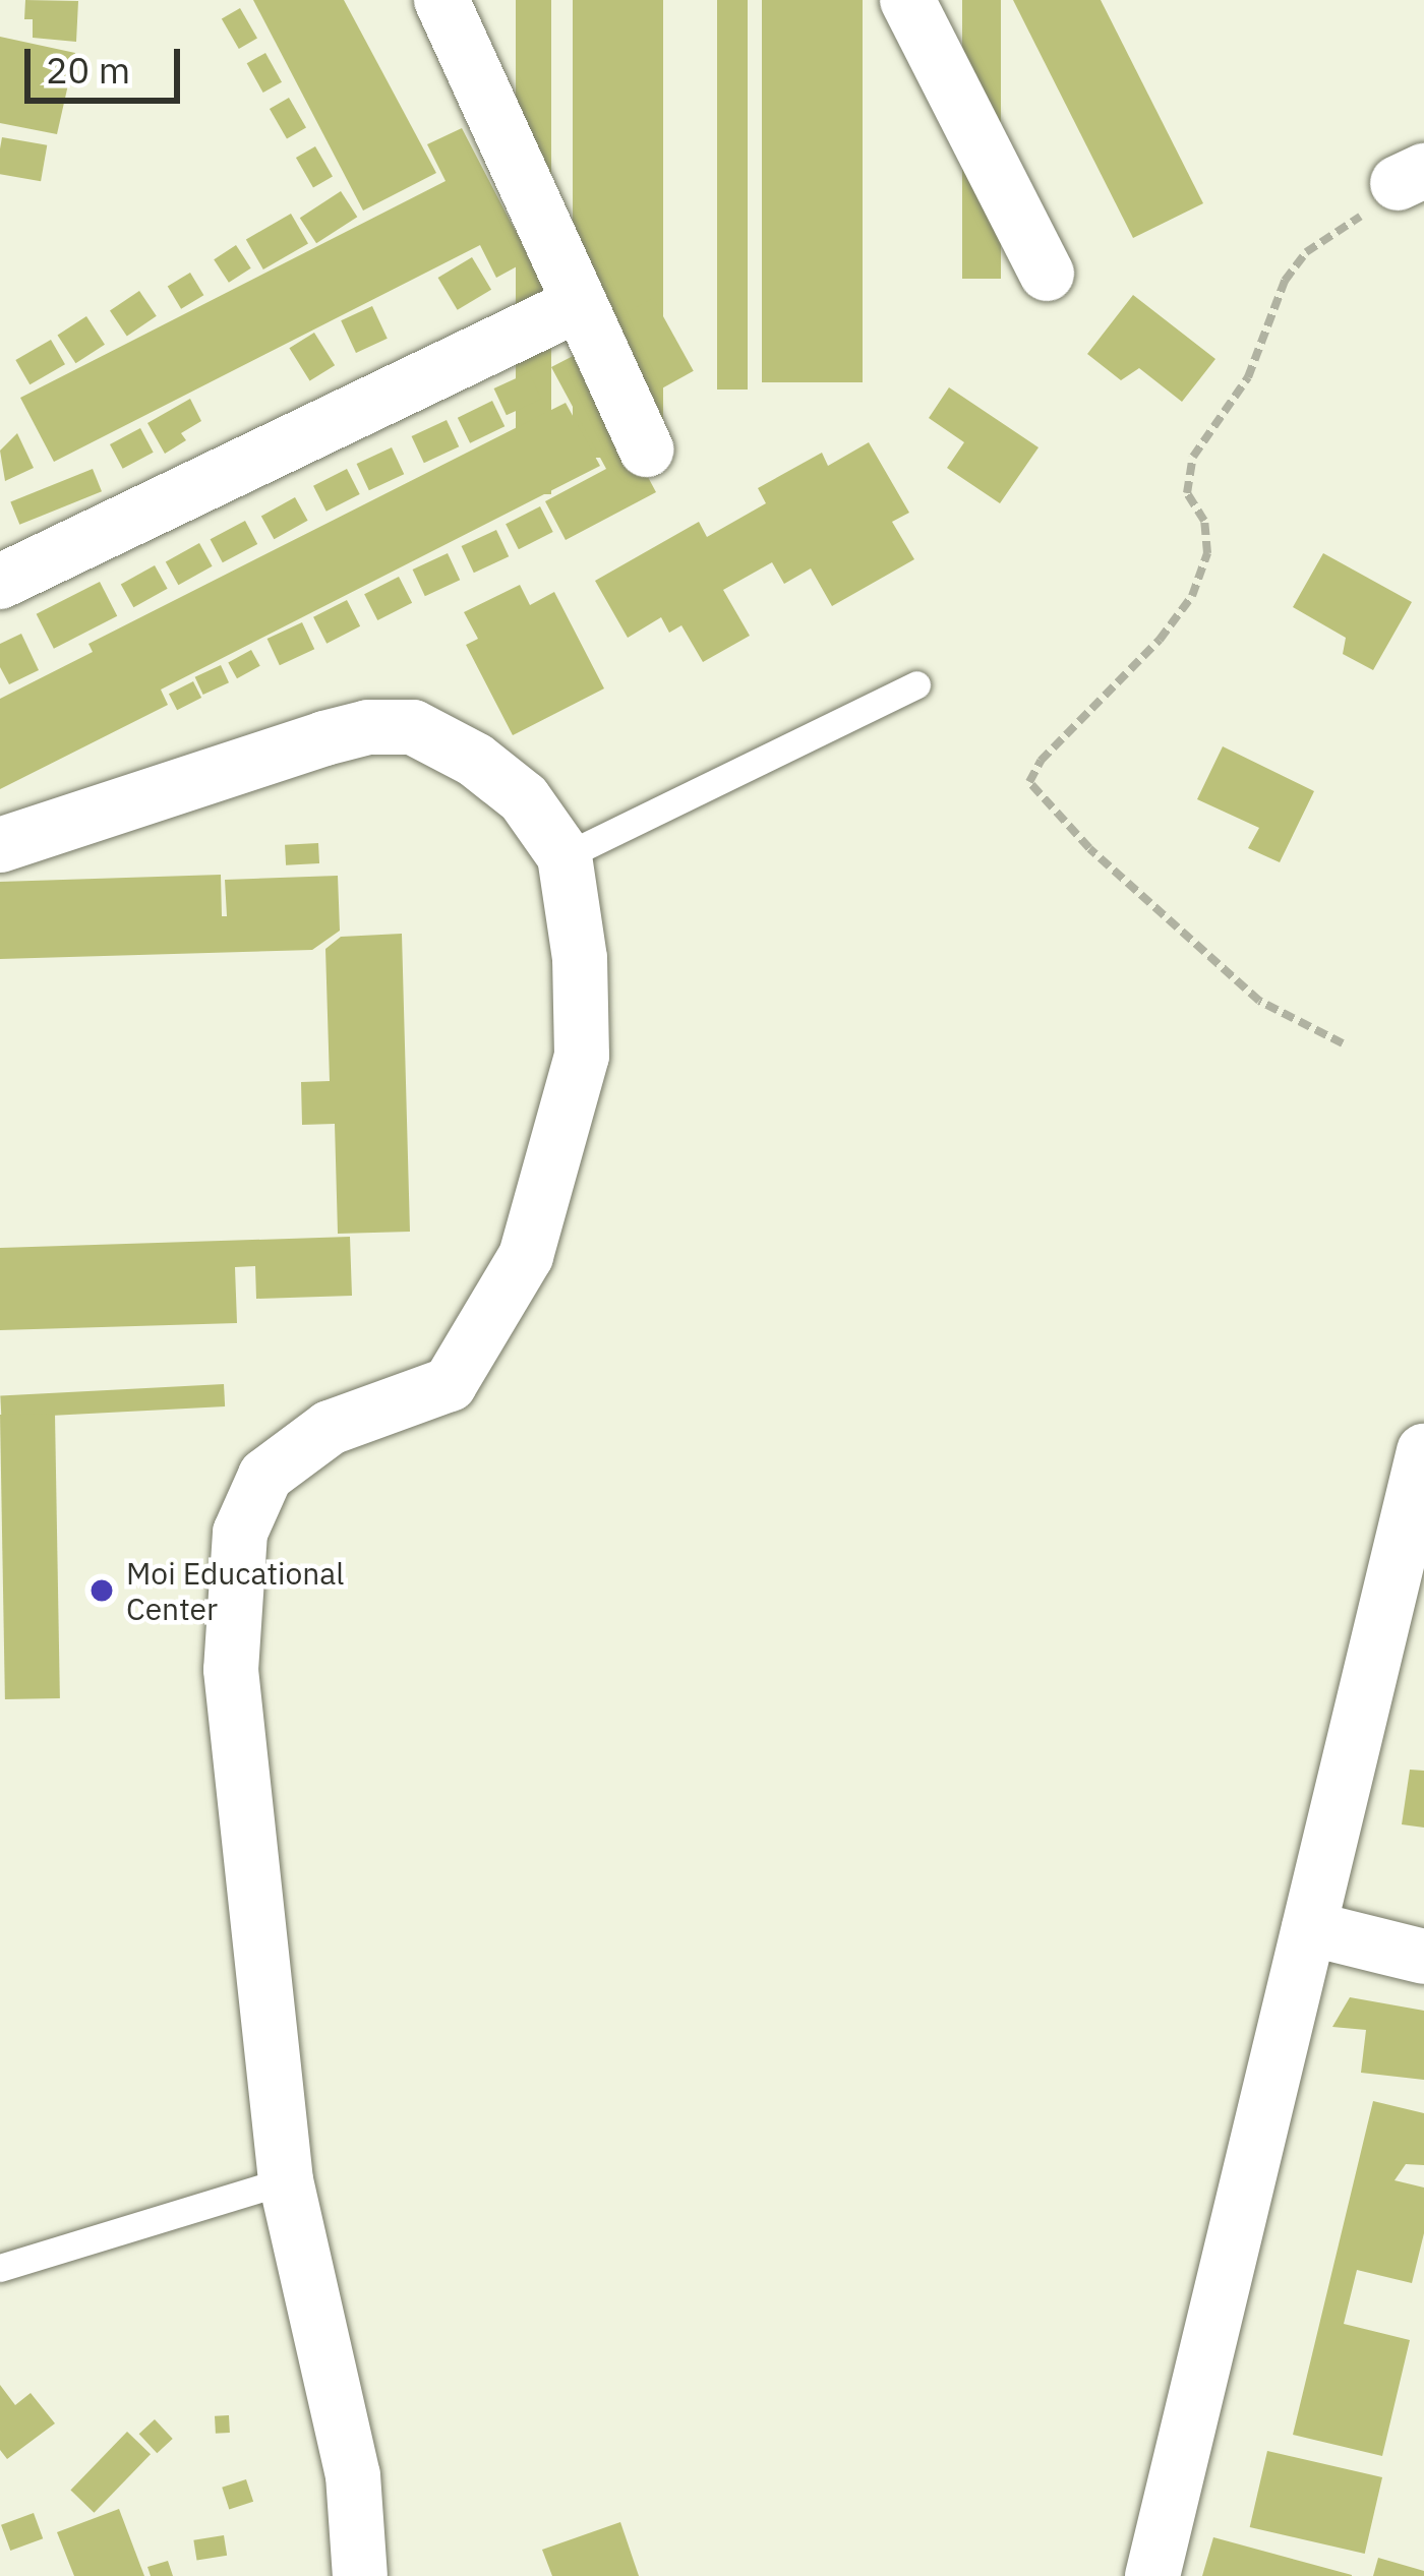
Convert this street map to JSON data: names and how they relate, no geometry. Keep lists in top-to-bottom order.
{
  "places": ["Moi Educational Center"],
  "scale_bar": "20 m"
}
